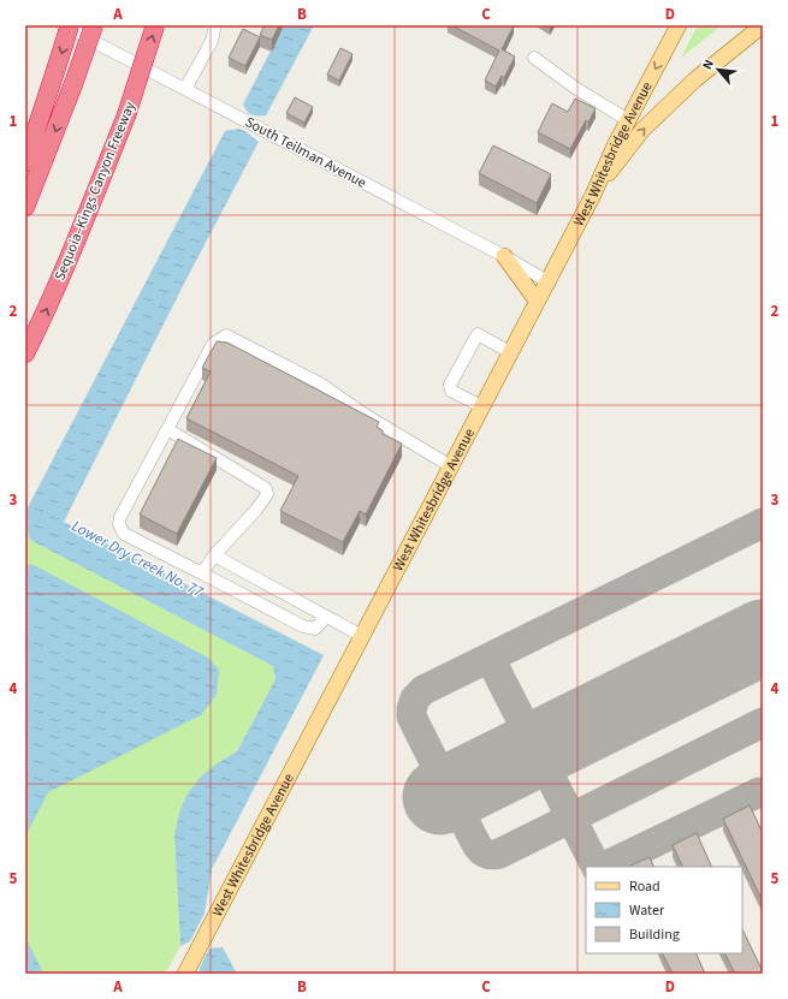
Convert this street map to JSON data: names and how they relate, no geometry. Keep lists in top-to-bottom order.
{
  "streets": {
    "highway": ["Sequoia–Kings Canyon Freeway"],
    "main road": ["West Whitesbridge Avenue"],
    "street": ["South Teilman Avenue"]
  },
  "crossings": [
    ["South Teilman Avenue", "West Whitesbridge Avenue"]
  ],
  "water": ["Lower Dry Creek No. 77"],
  "legend": ["Road", "Water", "Building"],
  "north": "top left",
  "grid": {
    "columns": [
      "A",
      "B",
      "C",
      "D"
    ],
    "rows": [
      "1",
      "2",
      "3",
      "4",
      "5"
    ]
  }
}
